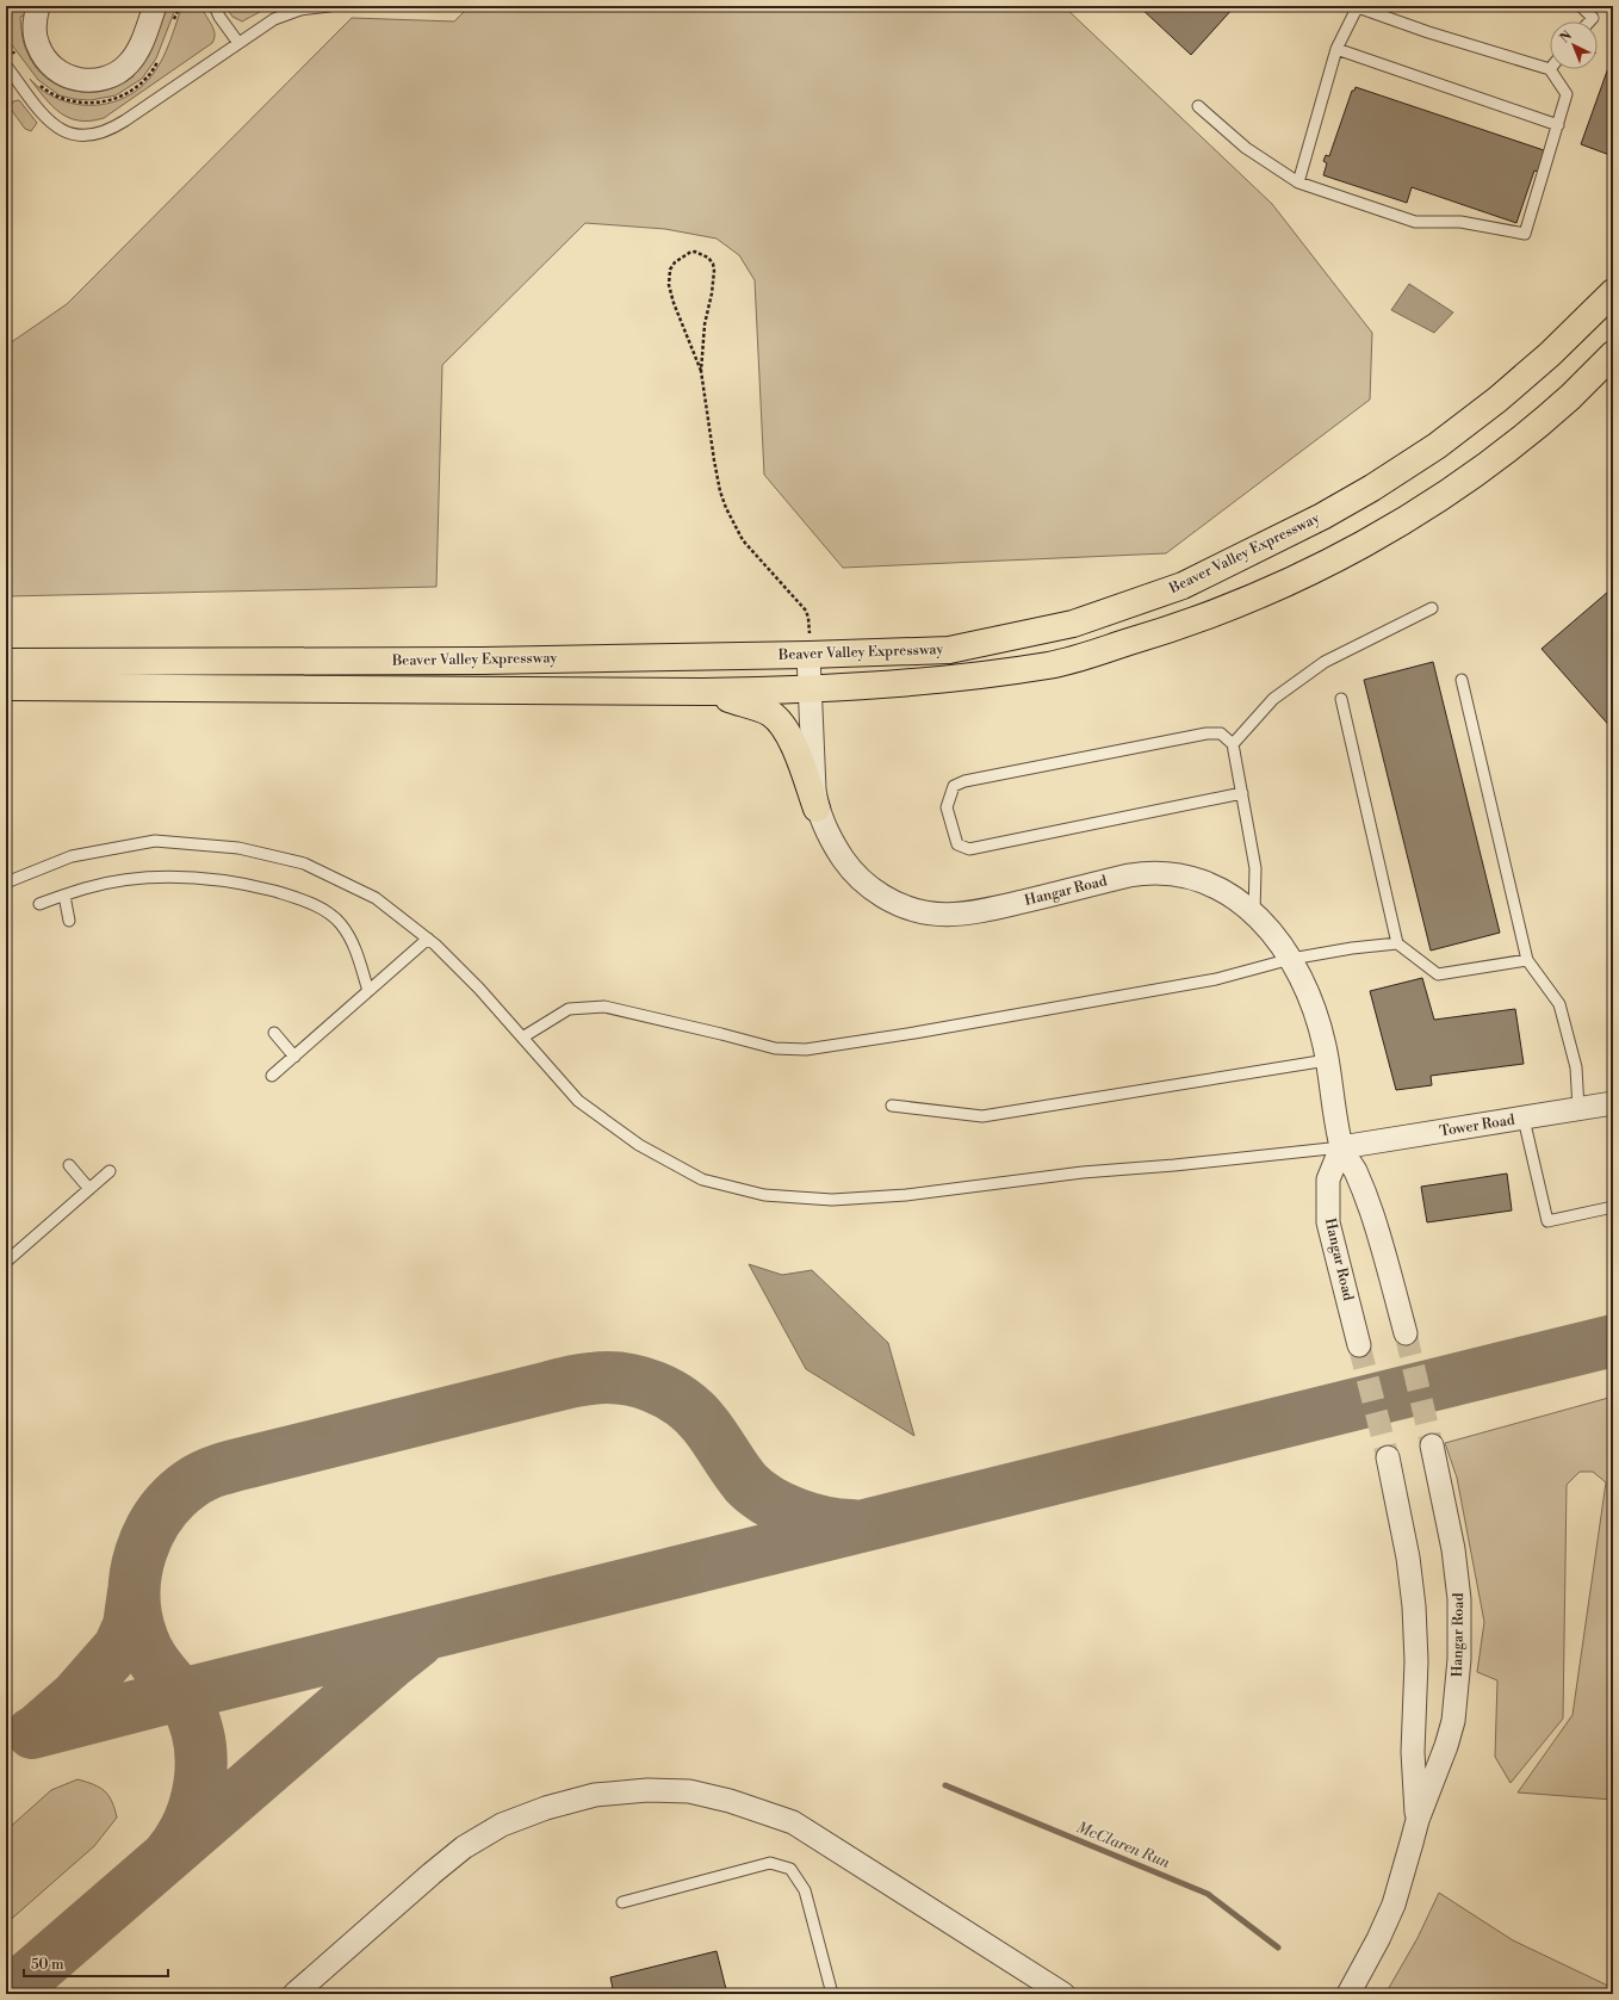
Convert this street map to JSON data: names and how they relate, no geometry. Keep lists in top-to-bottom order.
{
  "streets": {
    "highway": ["Beaver Valley Expressway"],
    "street": ["Hangar Road", "Tower Road"]
  },
  "crossings": [
    ["Beaver Valley Expressway", "Hangar Road"],
    ["Hangar Road", "Tower Road"]
  ],
  "water": ["McClaren Run"],
  "scale_bar": "50 m",
  "north": "top left"
}
